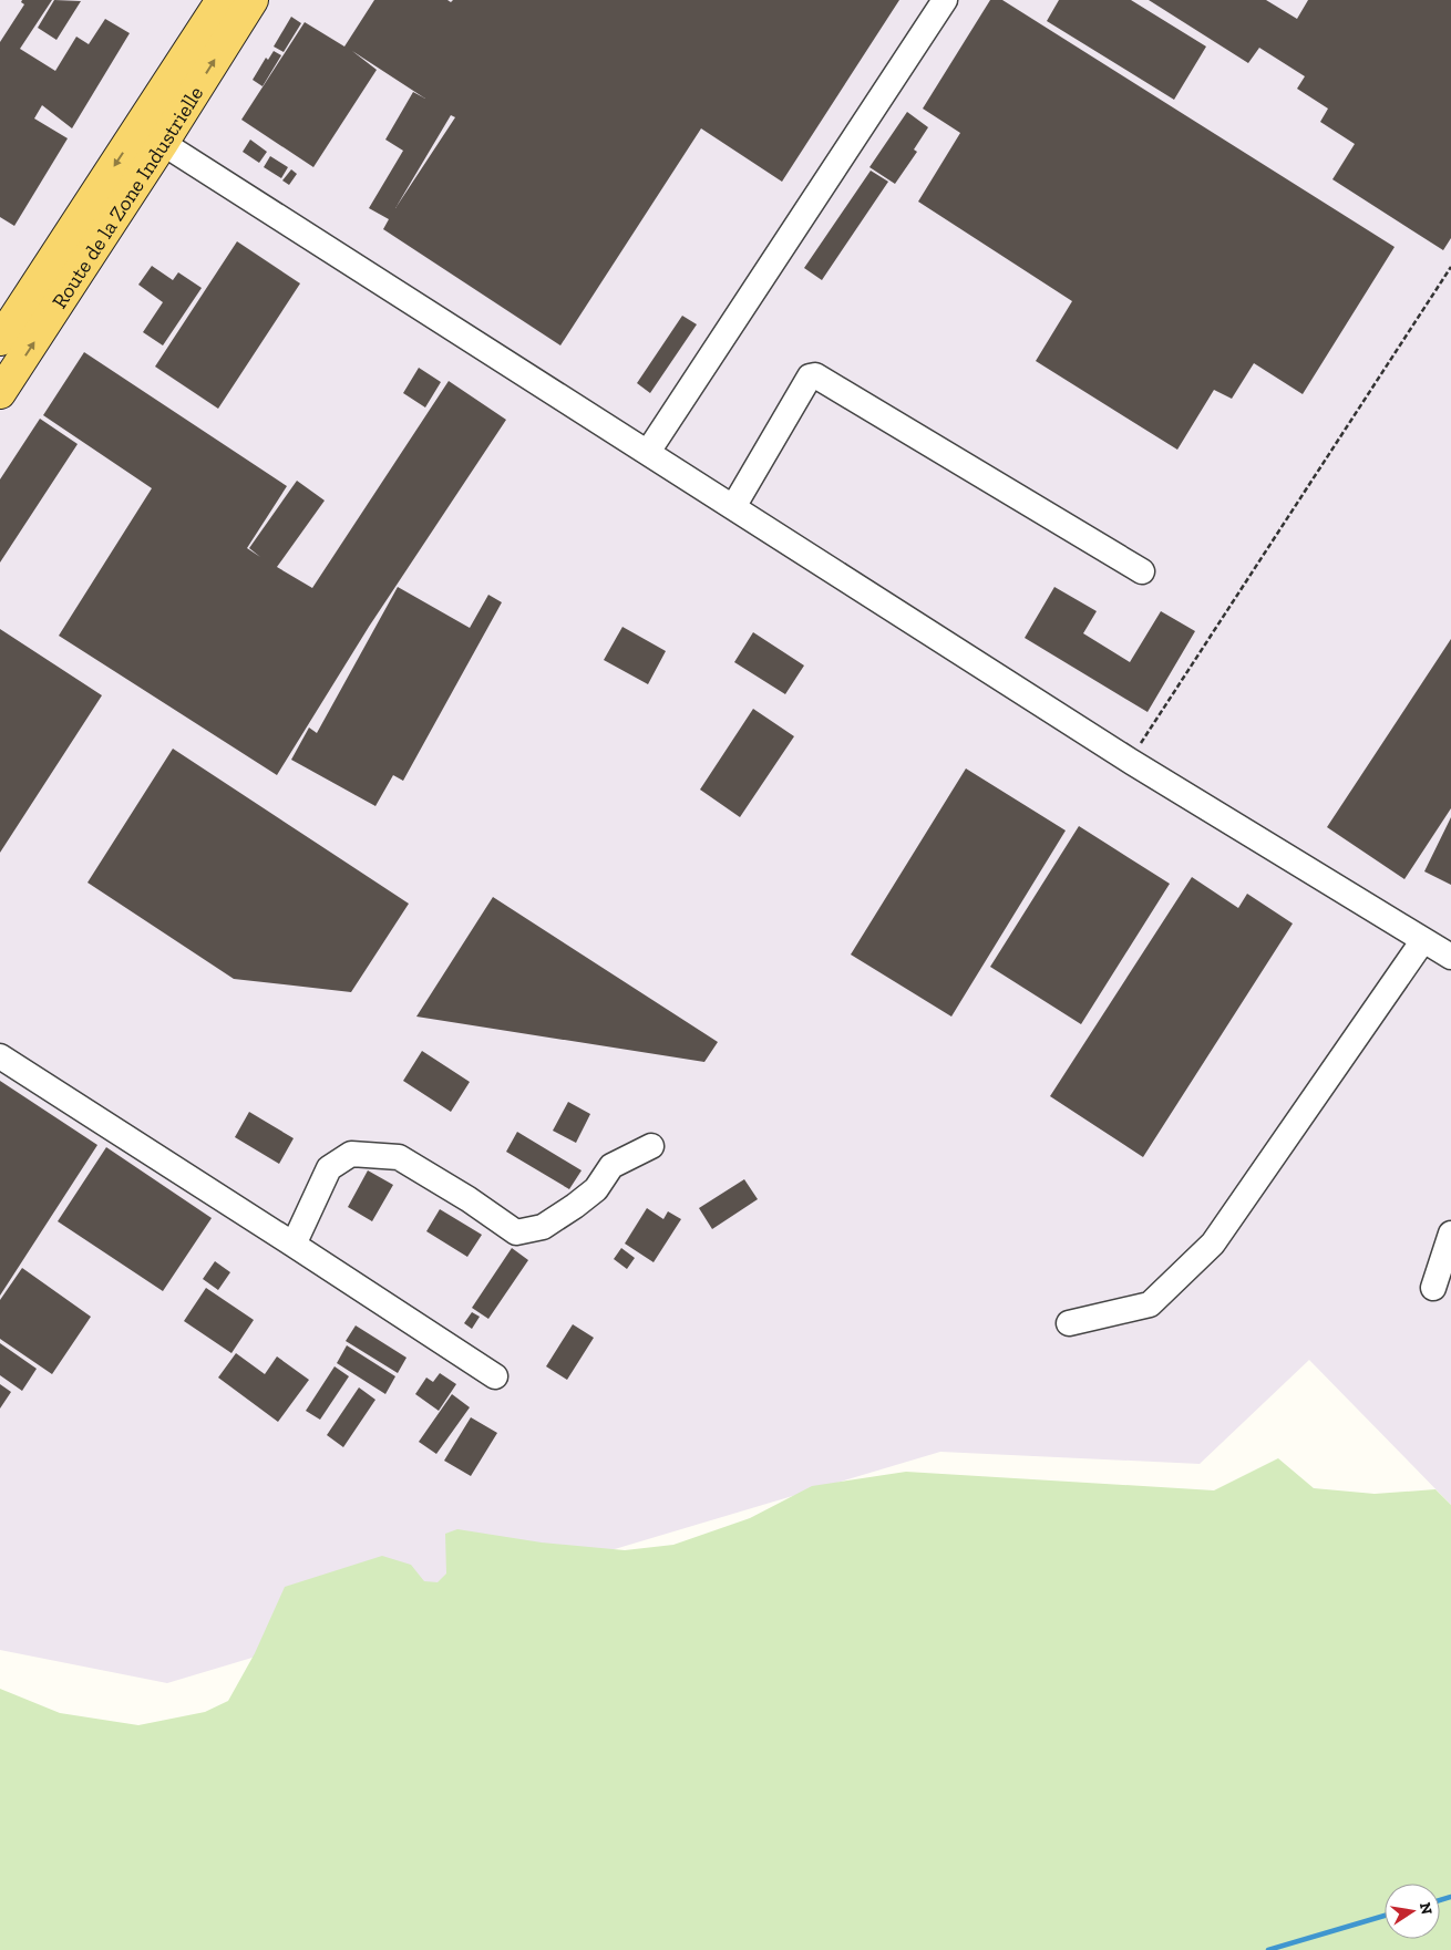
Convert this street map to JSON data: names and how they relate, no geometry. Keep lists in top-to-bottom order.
{
  "streets": {
    "main road": ["Route de la Zone Industrielle"]
  },
  "north": "right"
}
